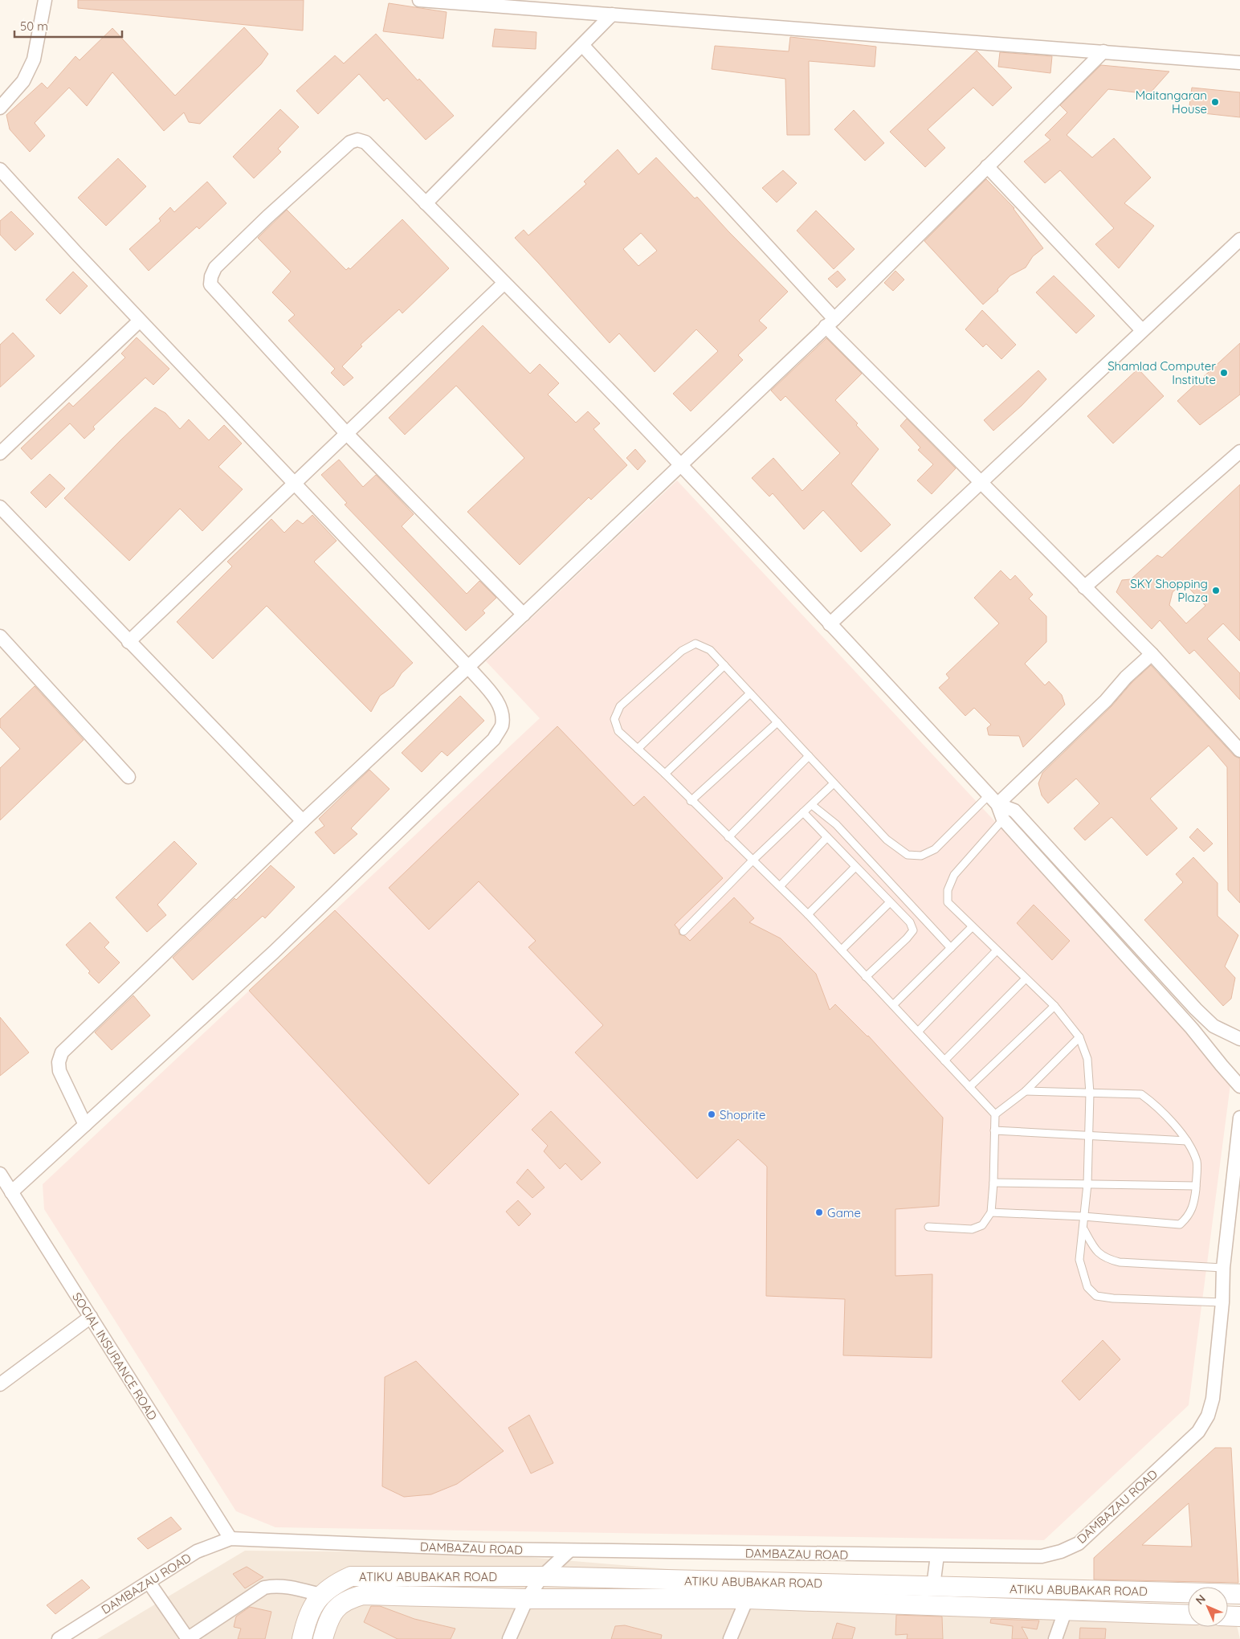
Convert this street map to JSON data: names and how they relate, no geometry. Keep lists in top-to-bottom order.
{
  "streets": {
    "street": ["SOCIAL INSURANCE ROAD", "DAMBAZAU ROAD", "ATIKU ABUBAKAR ROAD"]
  },
  "crossings": [
    ["SOCIAL INSURANCE ROAD", "DAMBAZAU ROAD"]
  ],
  "places": [
    "Maitangaran House",
    "Shamlad Computer Institute",
    "SKY Shopping Plaza",
    "Shoprite",
    "Game"
  ],
  "scale_bar": "50 m",
  "north": "top left"
}
